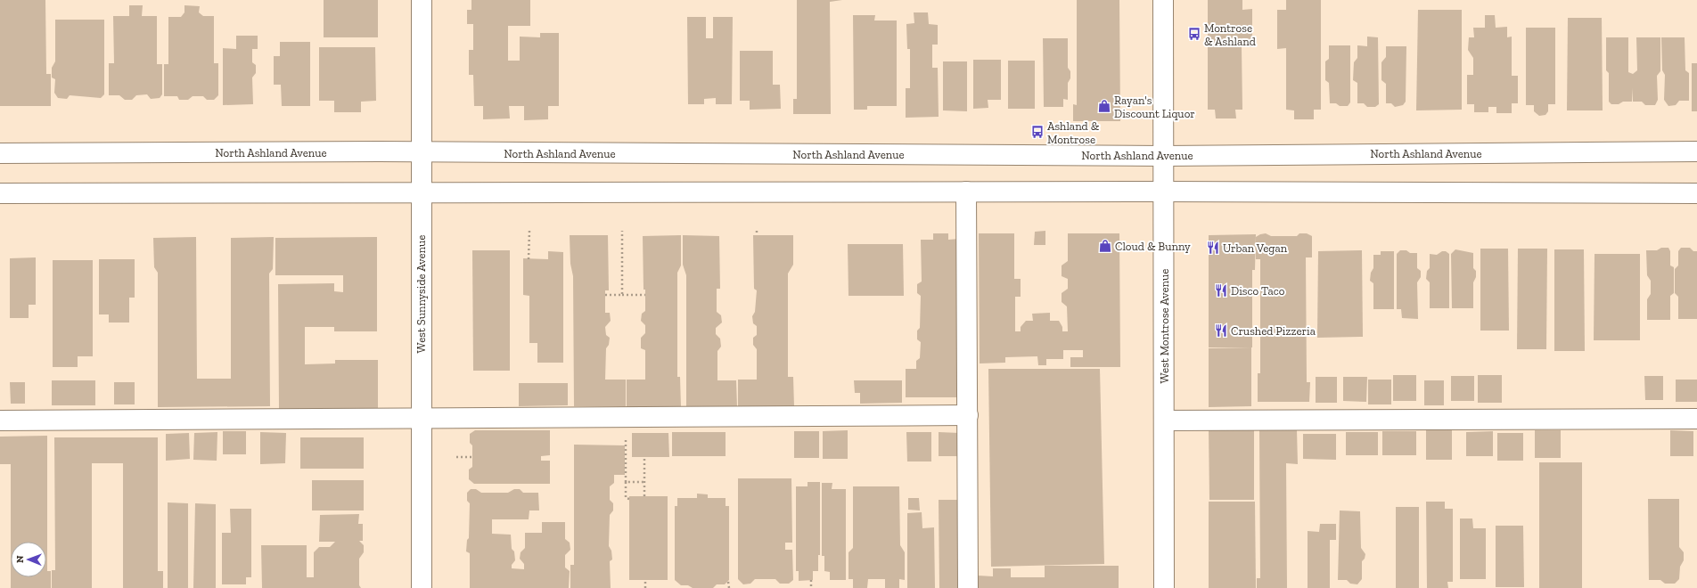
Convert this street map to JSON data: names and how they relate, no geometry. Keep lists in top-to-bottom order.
{
  "streets": {
    "main road": ["North Ashland Avenue", "West Sunnyside Avenue", "West Montrose Avenue"]
  },
  "crossings": [
    ["North Ashland Avenue", "West Sunnyside Avenue"],
    ["North Ashland Avenue", "West Montrose Avenue"]
  ],
  "places": {
    "bus stop": ["Montrose & Ashland", "Ashland & Montrose"],
    "shop": ["Rayan's Discount Liquor", "Cloud & Bunny"],
    "restaurant": ["Urban Vegan", "Disco Taco", "Crushed Pizzeria"]
  },
  "north": "left"
}
